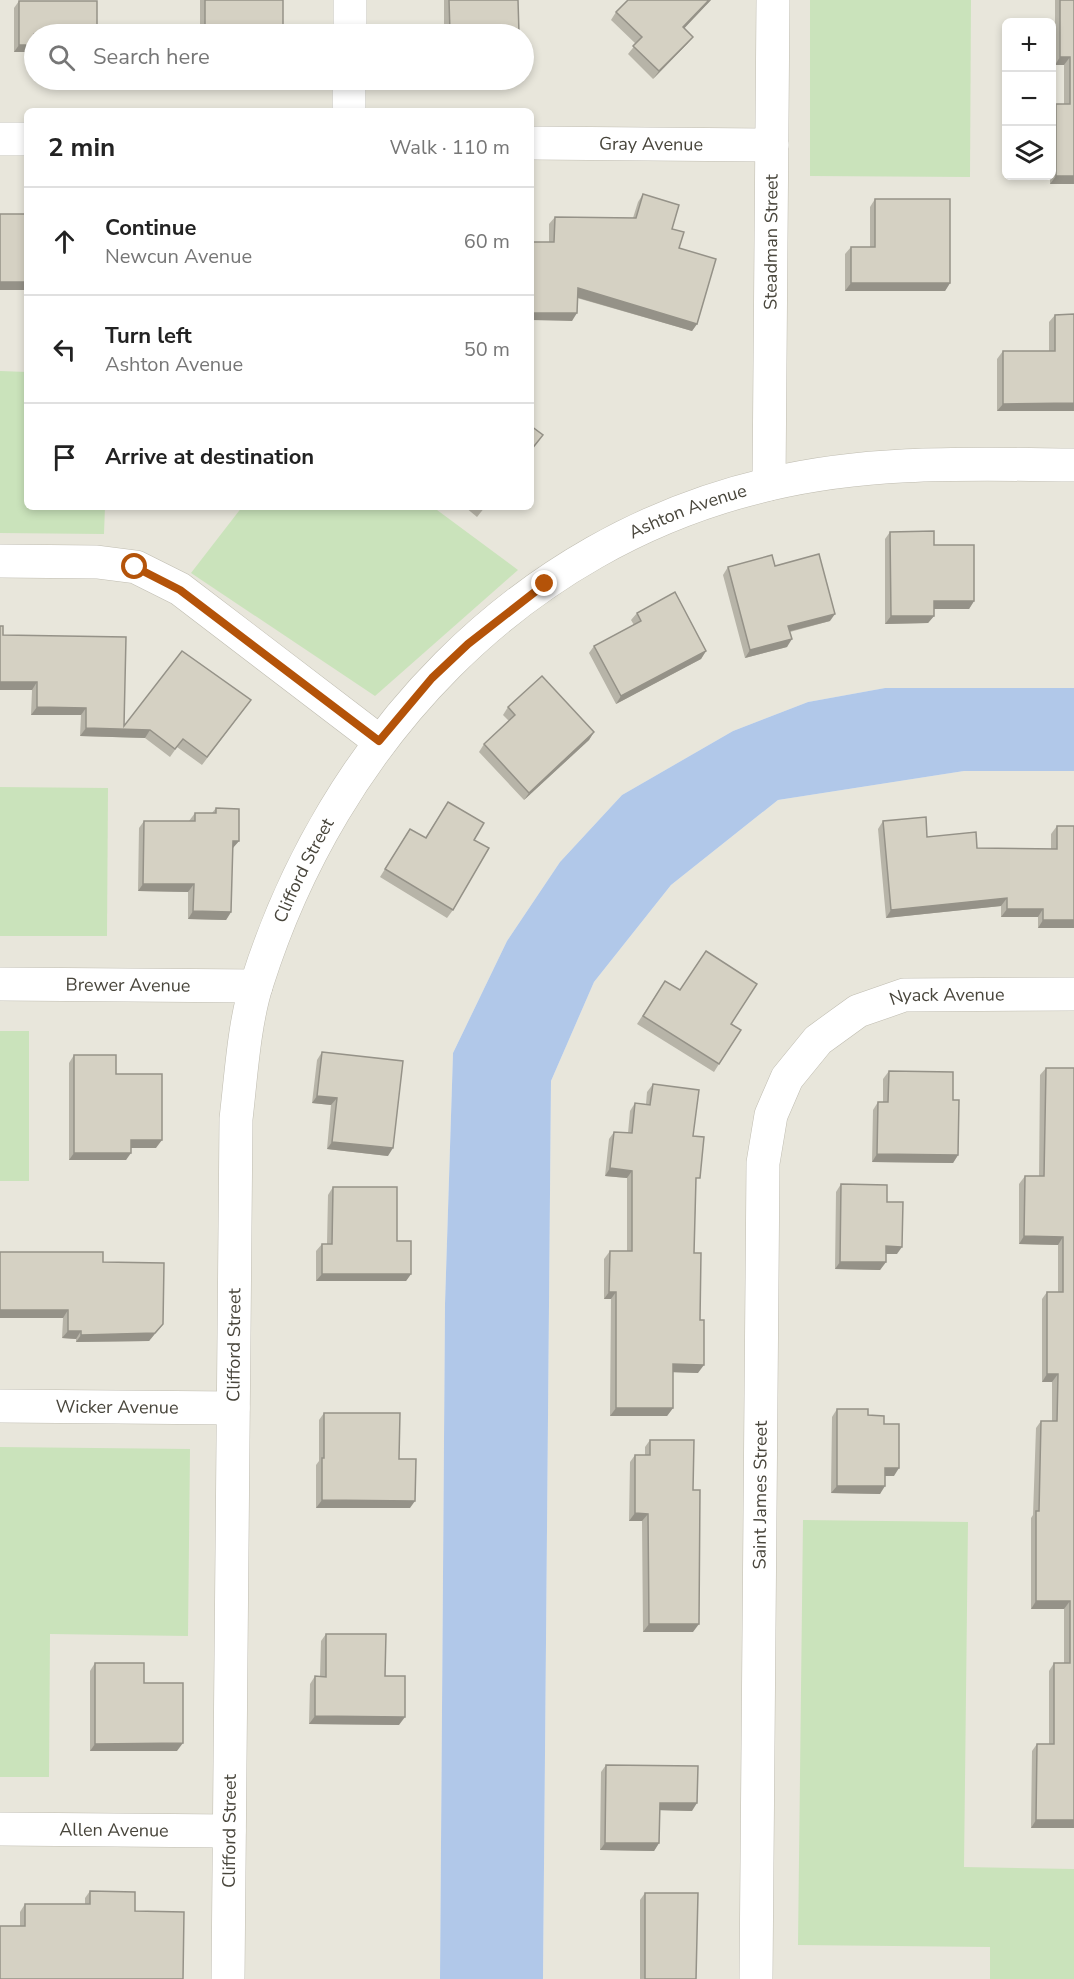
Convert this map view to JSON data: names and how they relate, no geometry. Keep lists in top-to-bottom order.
{
  "streets": {
    "street": [
      "Gray Avenue",
      "Steadman Street",
      "Ashton Avenue",
      "Clifford Street",
      "Brewer Avenue",
      "Nyack Avenue",
      "Wicker Avenue",
      "Saint James Street",
      "Allen Avenue"
    ]
  },
  "crossings": [
    ["Gray Avenue", "Steadman Street"],
    ["Steadman Street", "Ashton Avenue"],
    ["Ashton Avenue", "Clifford Street"],
    ["Clifford Street", "Brewer Avenue"],
    ["Clifford Street", "Wicker Avenue"],
    ["Clifford Street", "Allen Avenue"],
    ["Nyack Avenue", "Saint James Street"]
  ],
  "page": {
    "map_buttons": ["+", "−"],
    "search": "Search here",
    "heading": ["2 min", "Walk · 110 m"],
    "list": [
      ["Continue", "Newcun Avenue", "60 m"],
      ["Turn left", "Ashton Avenue", "50 m"],
      "Arrive at destination"
    ]
  }
}
